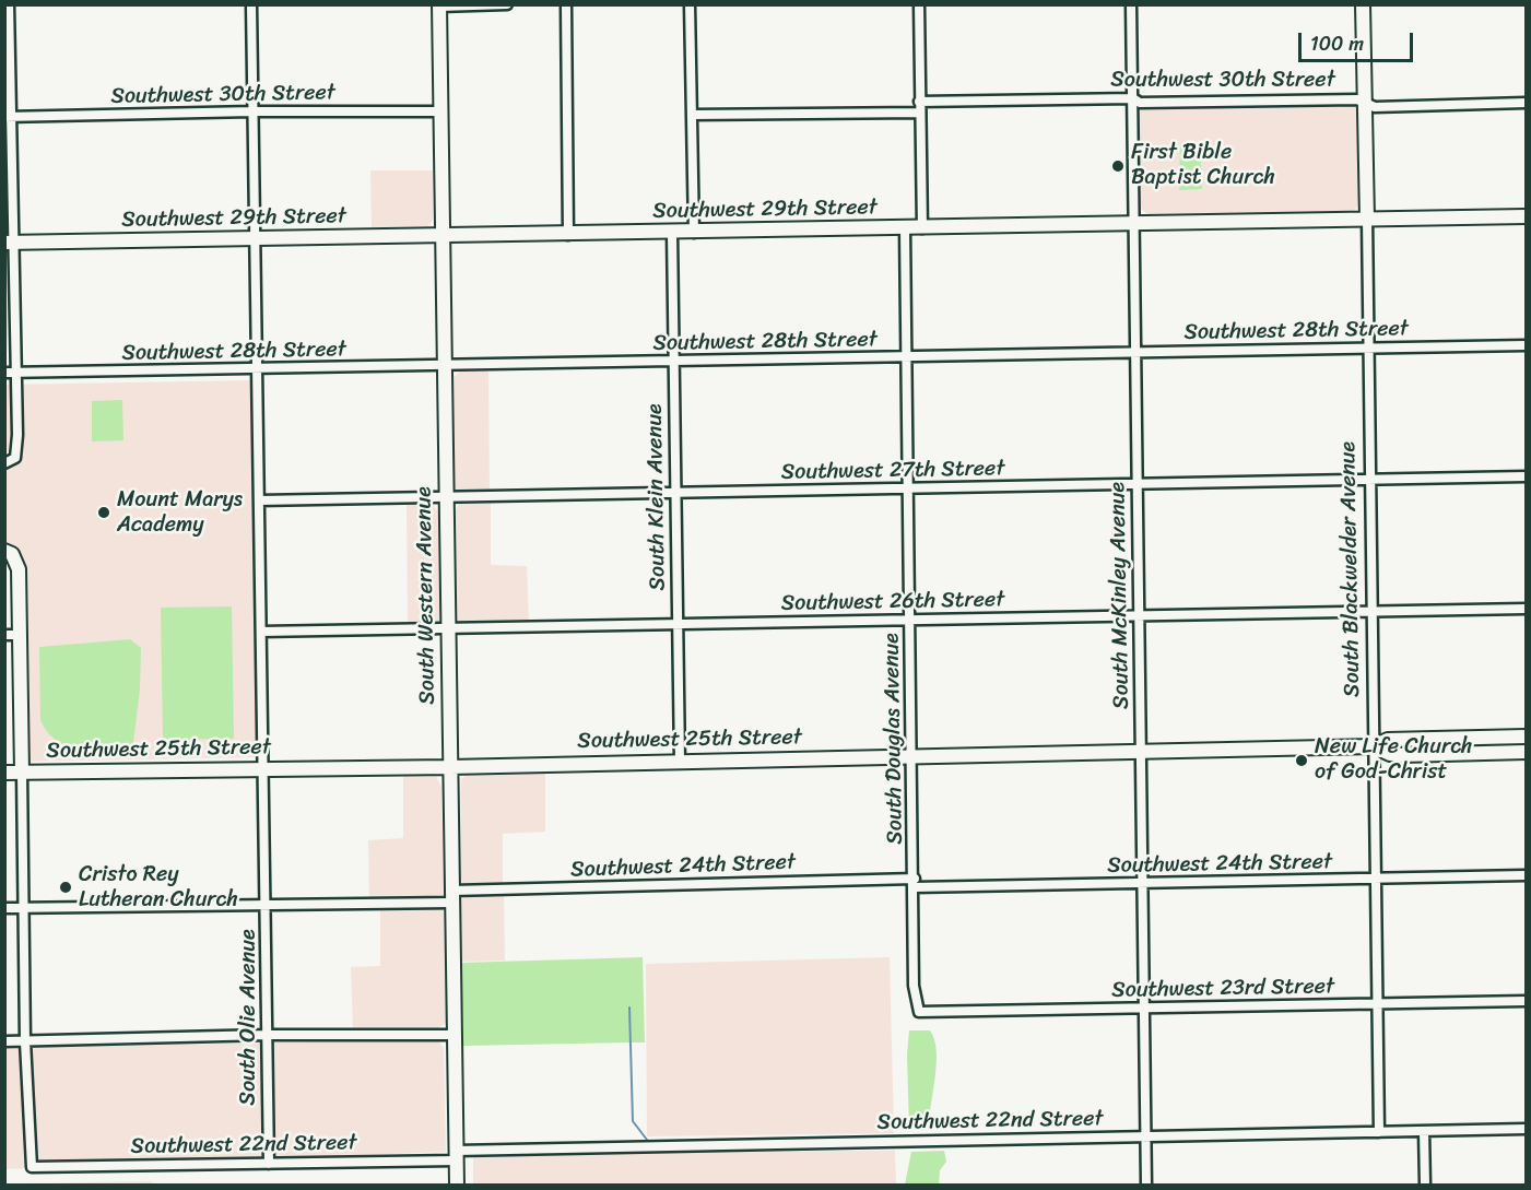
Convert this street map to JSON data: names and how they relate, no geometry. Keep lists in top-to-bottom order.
{
  "streets": {
    "main road": [
      "Southwest 29th Street",
      "South Blackwelder Avenue",
      "South Western Avenue",
      "Southwest 25th Street"
    ],
    "street": [
      "Southwest 30th Street",
      "Southwest 28th Street",
      "Southwest 27th Street",
      "South Klein Avenue",
      "South McKinley Avenue",
      "Southwest 26th Street",
      "South Douglas Avenue",
      "Southwest 24th Street",
      "Southwest 23rd Street",
      "South Olie Avenue",
      "Southwest 22nd Street"
    ]
  },
  "crossings": [
    ["Southwest 30th Street", "South Blackwelder Avenue"],
    ["Southwest 30th Street", "South Western Avenue"],
    ["Southwest 30th Street", "South McKinley Avenue"],
    ["Southwest 30th Street", "South Olie Avenue"],
    ["Southwest 29th Street", "South Klein Avenue"],
    ["Southwest 29th Street", "South Blackwelder Avenue"],
    ["Southwest 29th Street", "South Western Avenue"],
    ["Southwest 29th Street", "South McKinley Avenue"],
    ["Southwest 29th Street", "South Douglas Avenue"],
    ["Southwest 29th Street", "South Olie Avenue"],
    ["Southwest 28th Street", "South Klein Avenue"],
    ["Southwest 28th Street", "South Blackwelder Avenue"],
    ["Southwest 28th Street", "South Western Avenue"],
    ["Southwest 28th Street", "South McKinley Avenue"],
    ["Southwest 28th Street", "South Douglas Avenue"],
    ["Southwest 28th Street", "South Olie Avenue"],
    ["Southwest 27th Street", "South Klein Avenue"],
    ["Southwest 27th Street", "South Blackwelder Avenue"],
    ["Southwest 27th Street", "South Western Avenue"],
    ["Southwest 27th Street", "South McKinley Avenue"],
    ["Southwest 27th Street", "South Douglas Avenue"],
    ["Southwest 27th Street", "South Olie Avenue"],
    ["South Klein Avenue", "Southwest 26th Street"],
    ["South Klein Avenue", "Southwest 25th Street"],
    ["South Blackwelder Avenue", "Southwest 26th Street"],
    ["South Blackwelder Avenue", "Southwest 25th Street"],
    ["South Blackwelder Avenue", "Southwest 24th Street"],
    ["South Blackwelder Avenue", "Southwest 23rd Street"],
    ["South Blackwelder Avenue", "Southwest 22nd Street"],
    ["South Western Avenue", "Southwest 26th Street"],
    ["South Western Avenue", "Southwest 25th Street"],
    ["South Western Avenue", "Southwest 24th Street"],
    ["South Western Avenue", "Southwest 22nd Street"],
    ["South McKinley Avenue", "Southwest 26th Street"],
    ["South McKinley Avenue", "Southwest 25th Street"],
    ["South McKinley Avenue", "Southwest 24th Street"],
    ["South McKinley Avenue", "Southwest 23rd Street"],
    ["South McKinley Avenue", "Southwest 22nd Street"],
    ["Southwest 26th Street", "South Douglas Avenue"],
    ["Southwest 26th Street", "South Olie Avenue"],
    ["South Douglas Avenue", "Southwest 25th Street"],
    ["South Douglas Avenue", "Southwest 24th Street"],
    ["South Douglas Avenue", "Southwest 23rd Street"],
    ["Southwest 25th Street", "South Olie Avenue"],
    ["Southwest 24th Street", "South Olie Avenue"],
    ["South Olie Avenue", "Southwest 22nd Street"]
  ],
  "places": [
    "First Bible Baptist Church",
    "Mount Marys Academy",
    "New Life Church of God-Christ",
    "Cristo Rey Lutheran Church"
  ],
  "scale_bar": "100 m"
}
